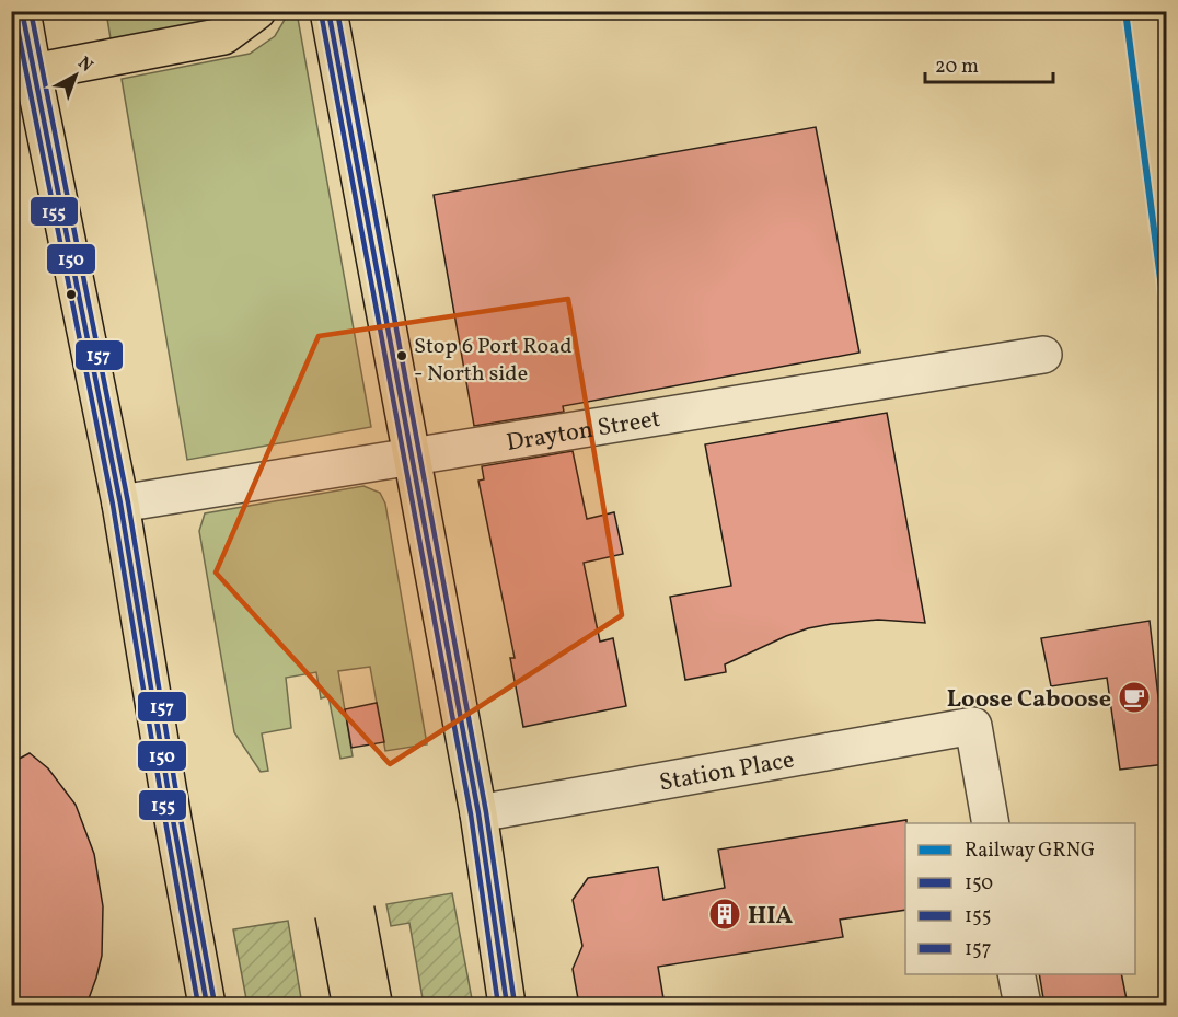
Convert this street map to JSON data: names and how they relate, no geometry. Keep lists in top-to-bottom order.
{
  "streets": {
    "street": ["Drayton Street", "Station Place"]
  },
  "places": {
    "other": ["Stop 6 Port Road - North side"],
    "cafe": ["Loose Caboose"],
    "building": ["HIA"]
  },
  "lines": [
    "rail line GRNG",
    "transit line 150",
    "transit line 157",
    "transit line 155"
  ],
  "legend": [
    "Railway GRNG",
    "150",
    "155",
    "157"
  ],
  "scale_bar": "20 m",
  "north": "top right"
}
